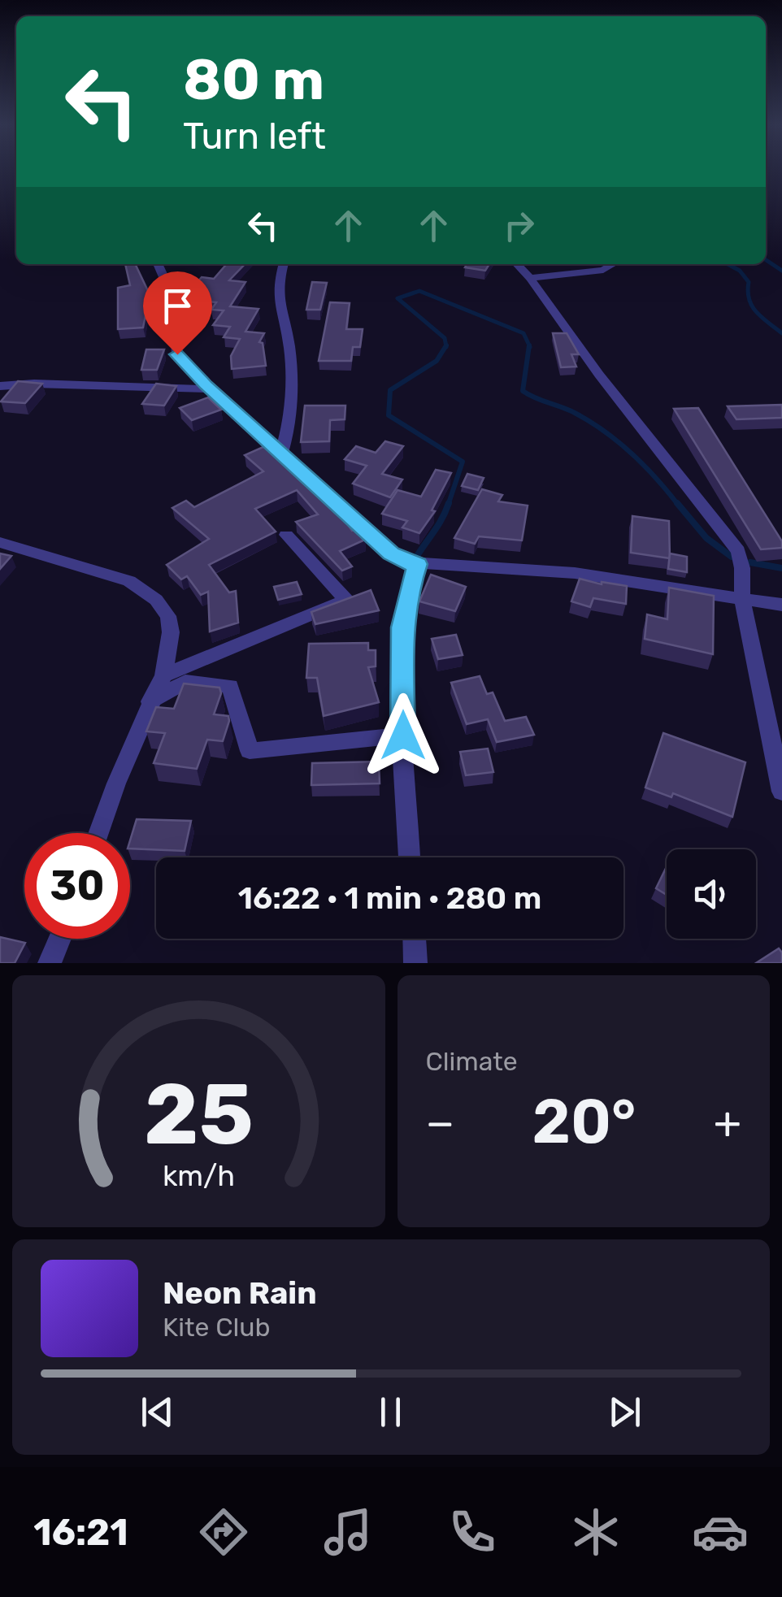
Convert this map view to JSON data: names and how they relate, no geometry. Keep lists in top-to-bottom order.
{
  "page": {
    "turn": ["80 m", "Turn left"],
    "limit": "30",
    "trip": "16:22 · 1 min · 280 m",
    "tile": "Climate",
    "heat": ["−", "20°", "+"],
    "song": ["Neon Rain", "Kite Club"],
    "tabs": "16:21",
    "gauge": ["25", "km/h"]
  }
}
